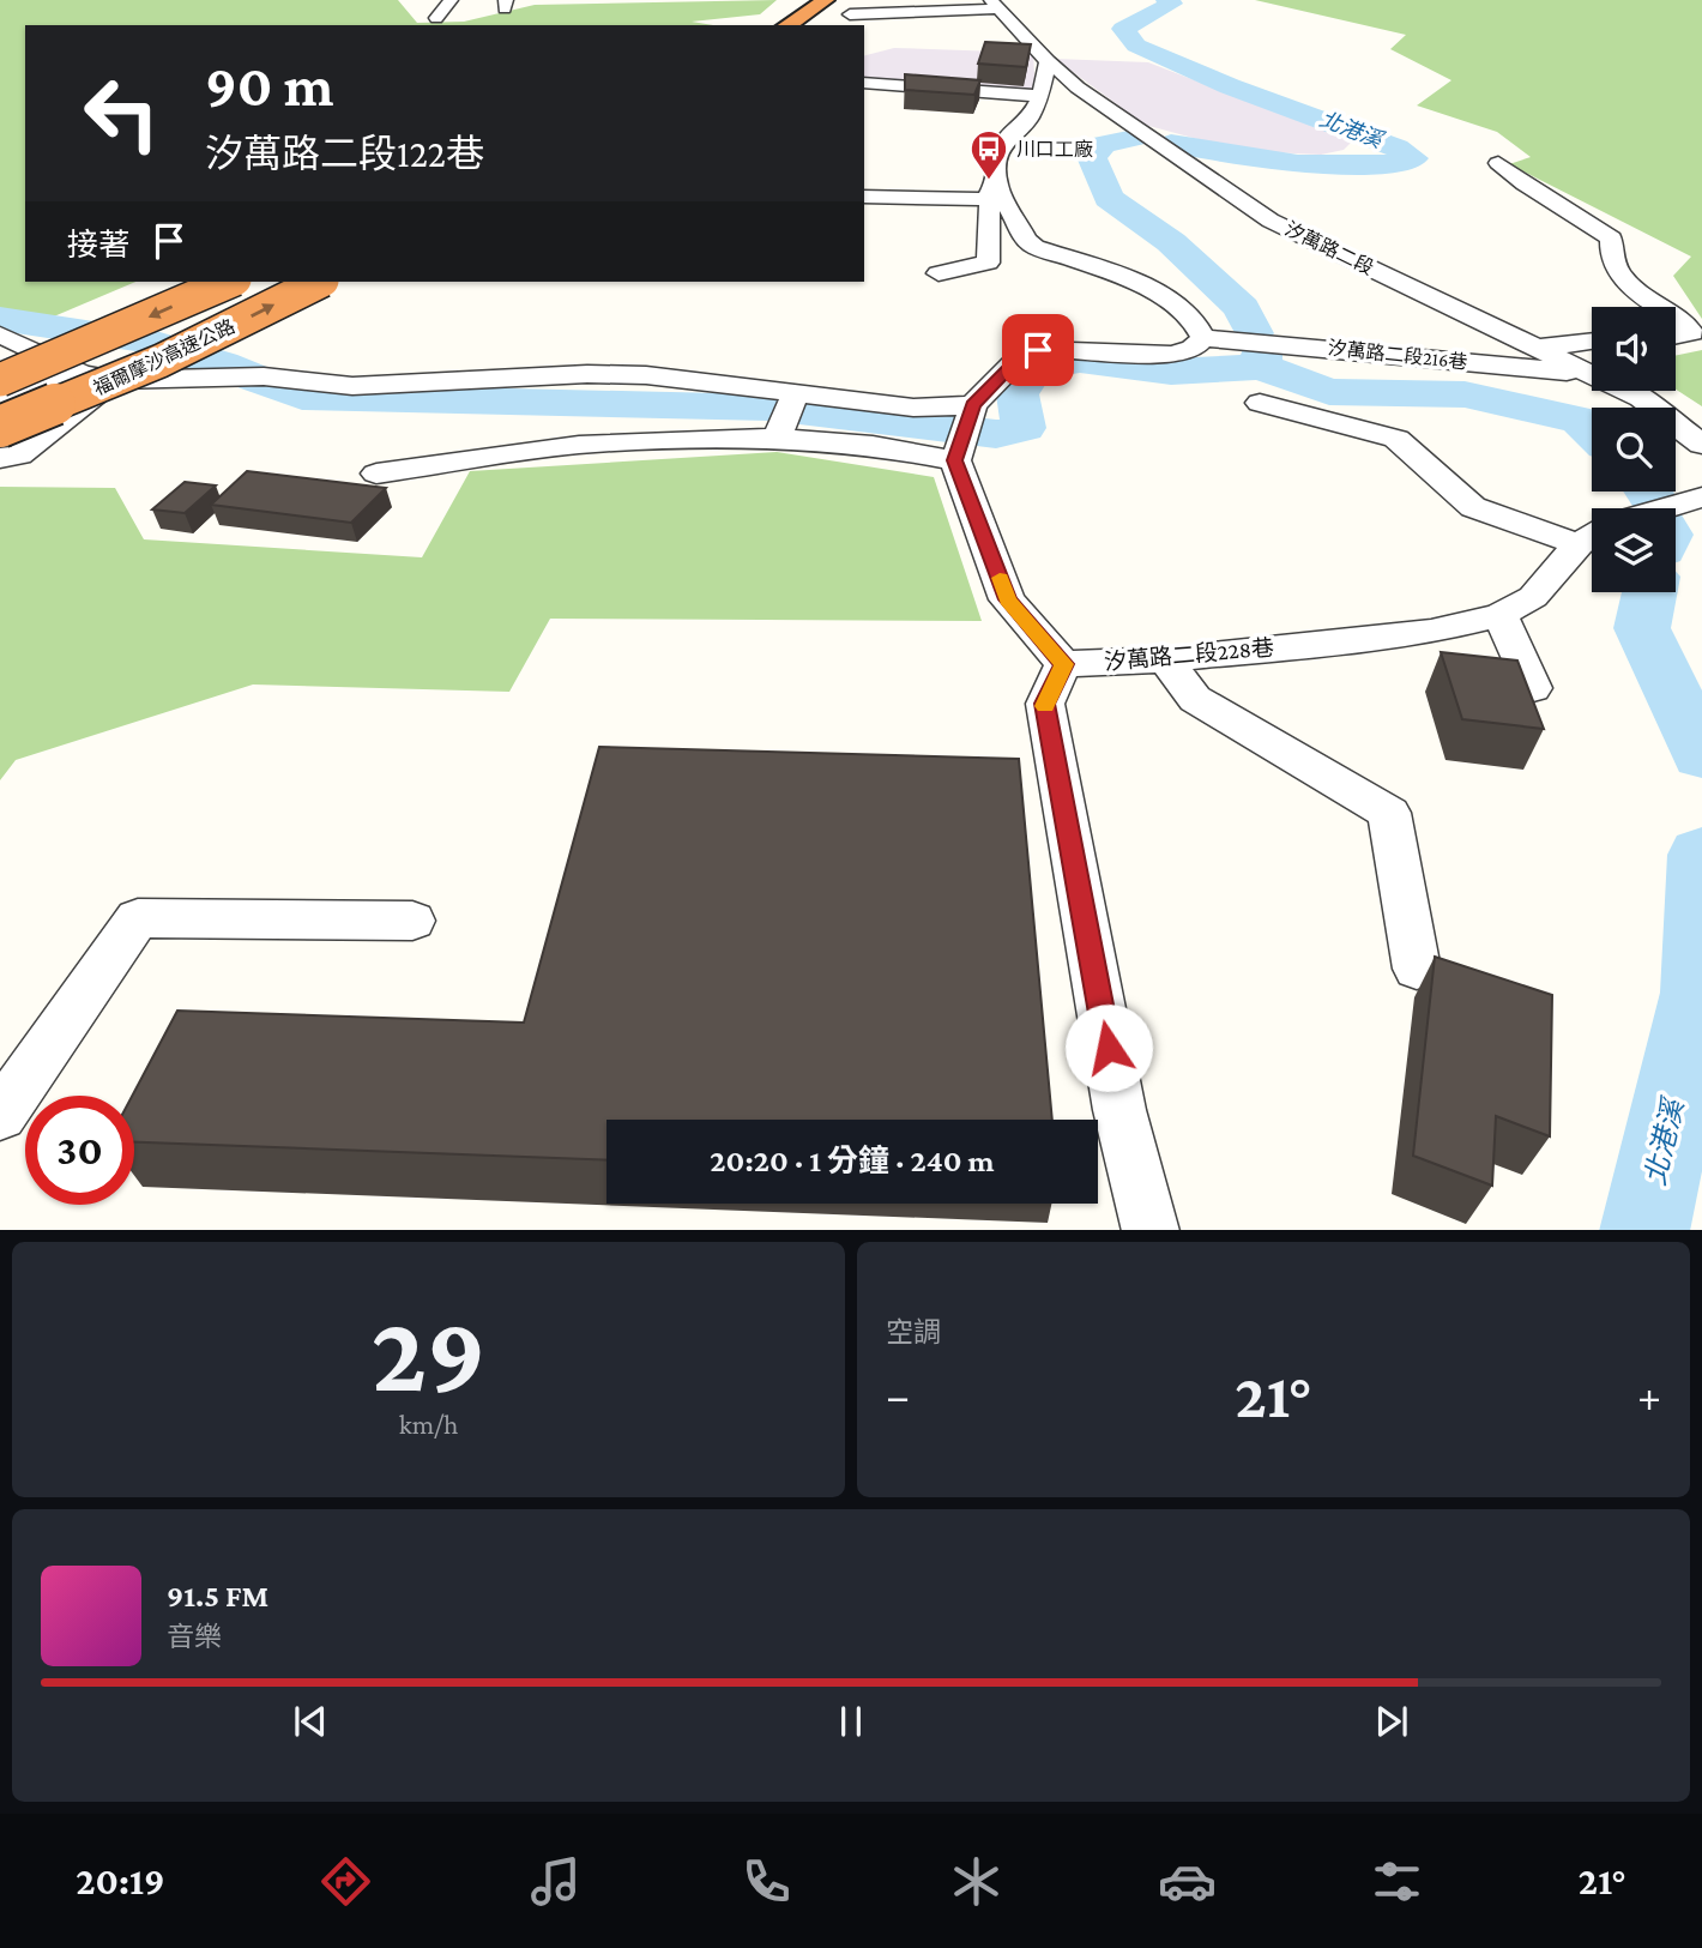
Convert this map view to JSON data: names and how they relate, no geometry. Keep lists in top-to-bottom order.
{
  "streets": {
    "highway": ["福爾摩沙高速公路"],
    "street": ["汐萬路二段", "汐萬路二段216巷", "汐萬路二段228巷"]
  },
  "crossings": [
    ["汐萬路二段", "汐萬路二段216巷"]
  ],
  "water": ["北港溪"],
  "places": {
    "bus stop": ["川口工廠"]
  },
  "page": {
    "turn": ["90 m", "汐萬路二段122巷"],
    "then": "接著",
    "limit": "30",
    "trip": "20:20 · 1 分鐘 · 240 m",
    "tile": [
      ["29", "km/h"],
      "空調"
    ],
    "heat": ["−", "21°", "+"],
    "song": ["91.5 FM", "音樂"],
    "tabs": ["20:19", "21°"]
  }
}
